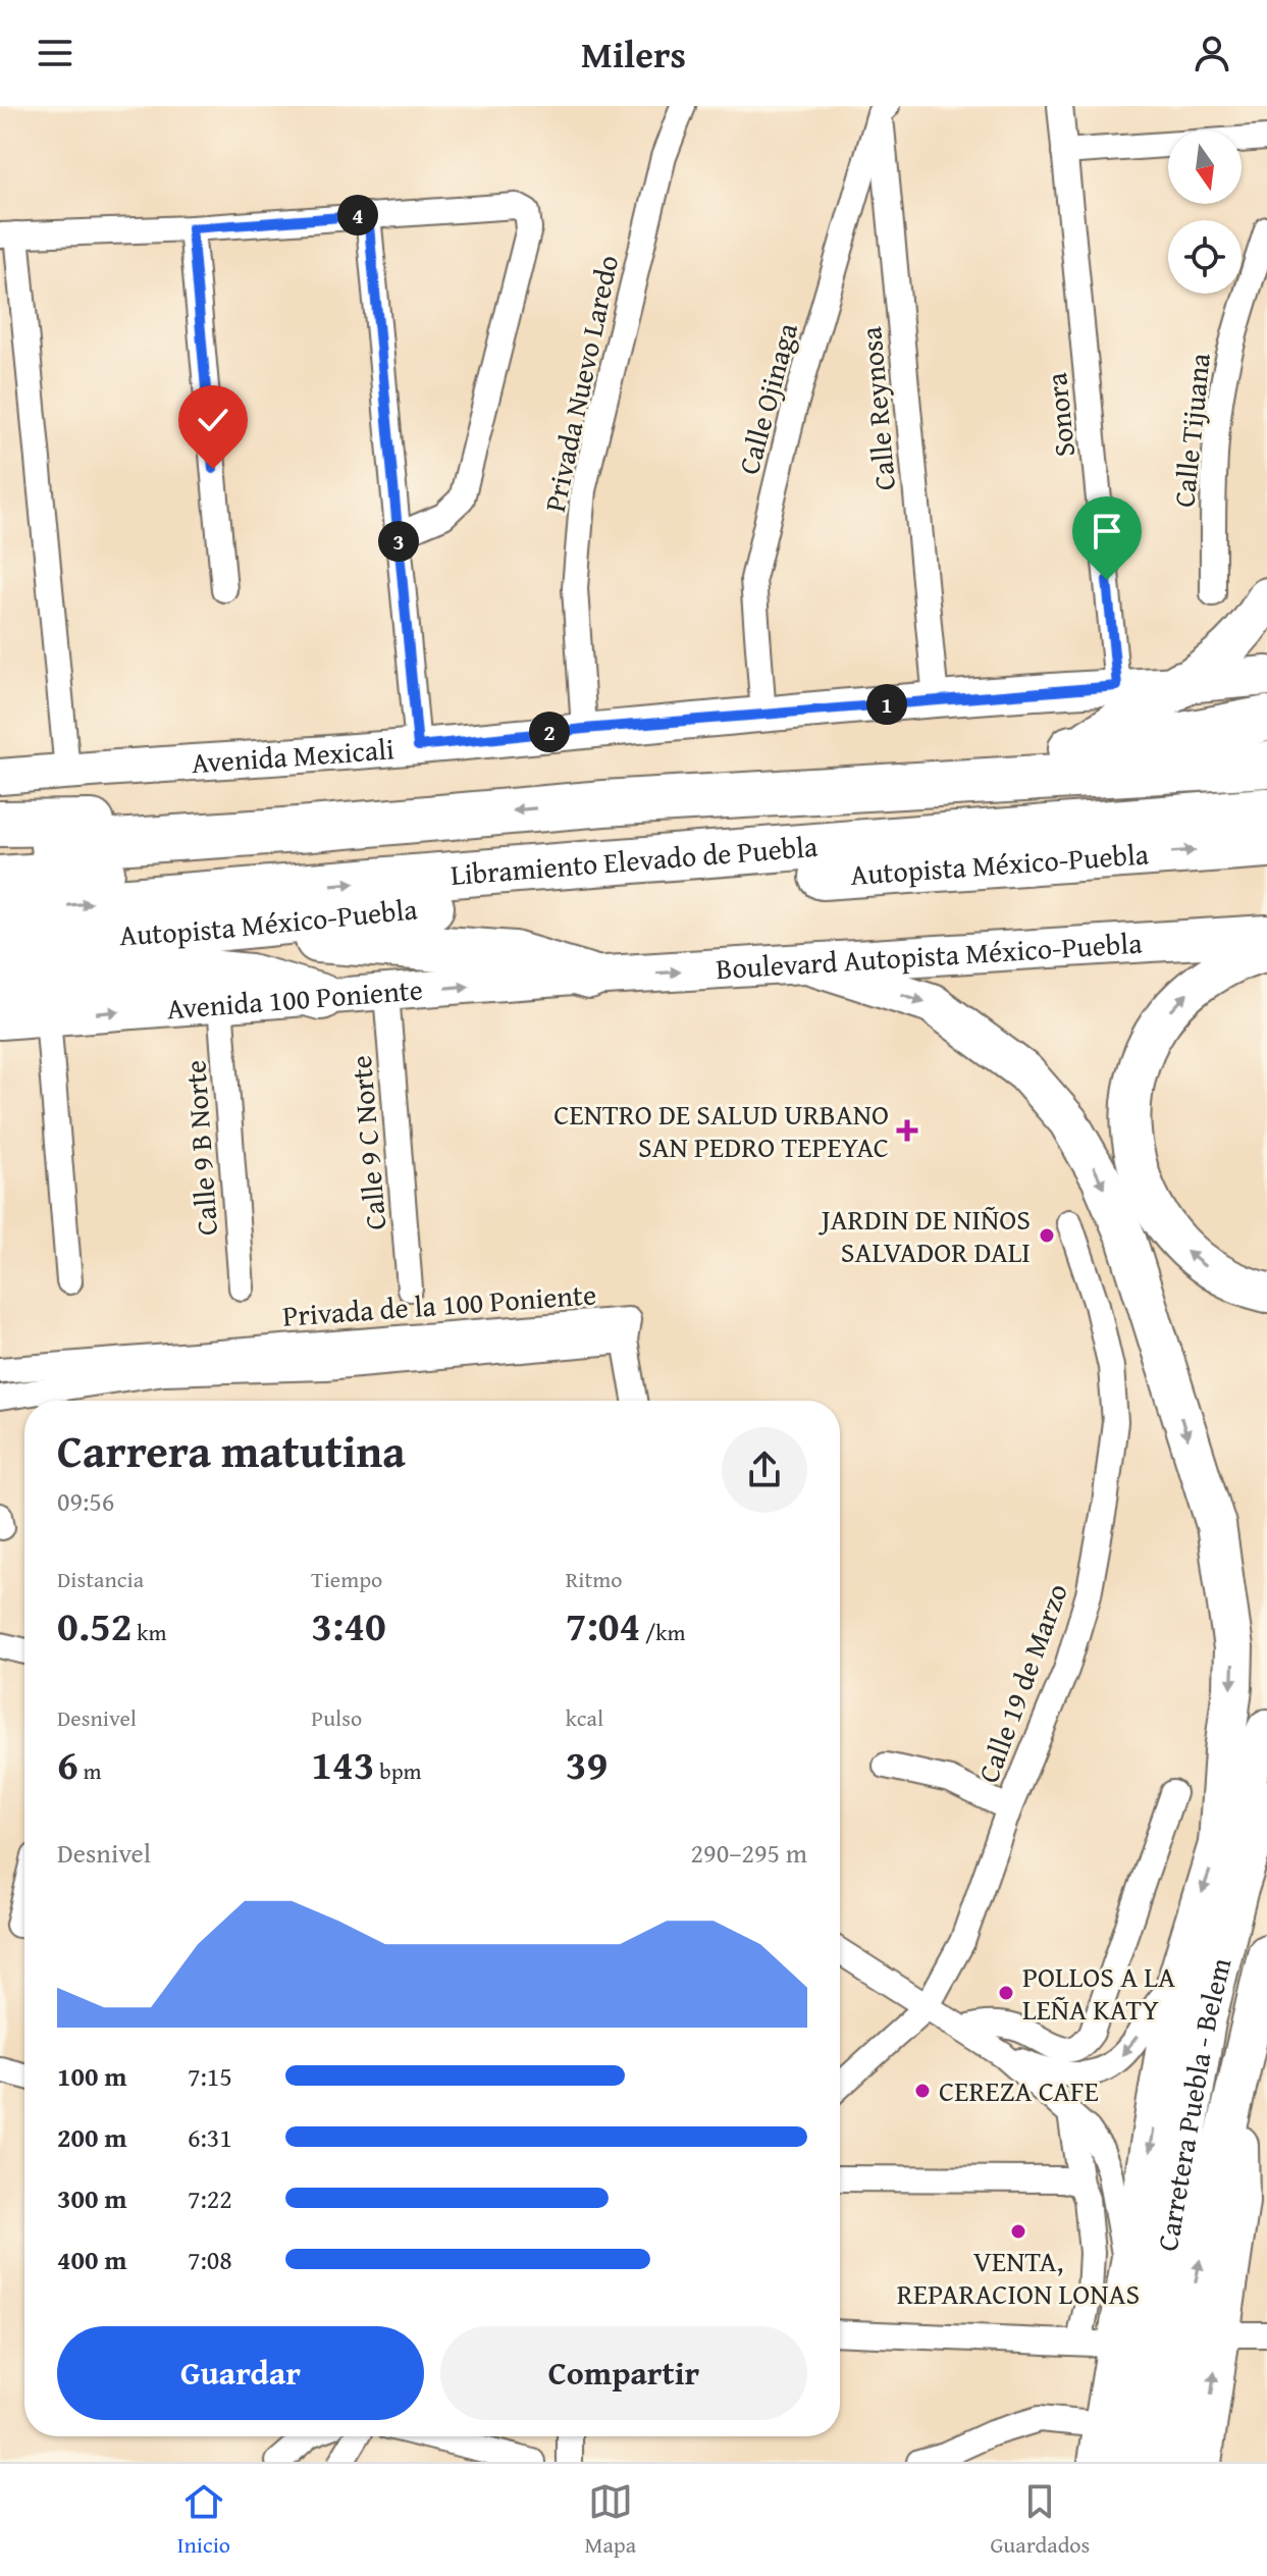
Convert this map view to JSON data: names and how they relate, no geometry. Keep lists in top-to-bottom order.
{
  "streets": {
    "highway": ["Libramiento Elevado de Puebla", "Autopista México-Puebla"],
    "main road": ["Boulevard Autopista México-Puebla", "Carretera Puebla - Belem"],
    "street": [
      "Privada Nuevo Laredo",
      "Calle Ojinaga",
      "Calle Reynosa",
      "Sonora",
      "Calle Tijuana",
      "Avenida Mexicali",
      "Avenida 100 Poniente",
      "Calle 9 C Norte",
      "Calle 9 B Norte",
      "Privada de la 100 Poniente",
      "Calle 19 de Marzo"
    ]
  },
  "crossings": [
    ["Privada Nuevo Laredo", "Avenida Mexicali"],
    ["Calle Ojinaga", "Calle Reynosa"],
    ["Calle Ojinaga", "Avenida Mexicali"],
    ["Calle Reynosa", "Avenida Mexicali"],
    ["Sonora", "Avenida Mexicali"],
    ["Boulevard Autopista México-Puebla", "Avenida 100 Poniente"],
    ["Avenida 100 Poniente", "Calle 9 C Norte"],
    ["Avenida 100 Poniente", "Calle 9 B Norte"]
  ],
  "one_way": ["Avenida 100 Poniente"],
  "places": {
    "health": ["CENTRO DE SALUD URBANO SAN PEDRO TEPEYAC"],
    "other": [
      "JARDIN DE NIÑOS SALVADOR DALI",
      "POLLOS A LA LEÑA KATY",
      "CEREZA CAFE",
      "VENTA, REPARACION LONAS"
    ]
  },
  "north": "bottom",
  "page": {
    "header": "Milers",
    "pins": [
      "4",
      "3",
      "1",
      "2"
    ],
    "heading": ["Carrera matutina", "09:56"],
    "stats": [
      ["Distancia", "0.52 km"],
      ["Tiempo", "3:40"],
      ["Ritmo", "7:04 /km"],
      ["Desnivel", "6 m"],
      ["Pulso", "143 bpm"],
      ["kcal", "39"]
    ],
    "chart": ["Desnivel", "290–295 m"],
    "list": [
      {
        "name": "100 m",
        "note": "7:15"
      },
      {
        "name": "200 m",
        "note": "6:31"
      },
      {
        "name": "300 m",
        "note": "7:22"
      },
      {
        "name": "400 m",
        "note": "7:08"
      }
    ],
    "buttons": ["Guardar", "Compartir"],
    "tabs": ["Inicio", "Mapa", "Guardados"]
  }
}
